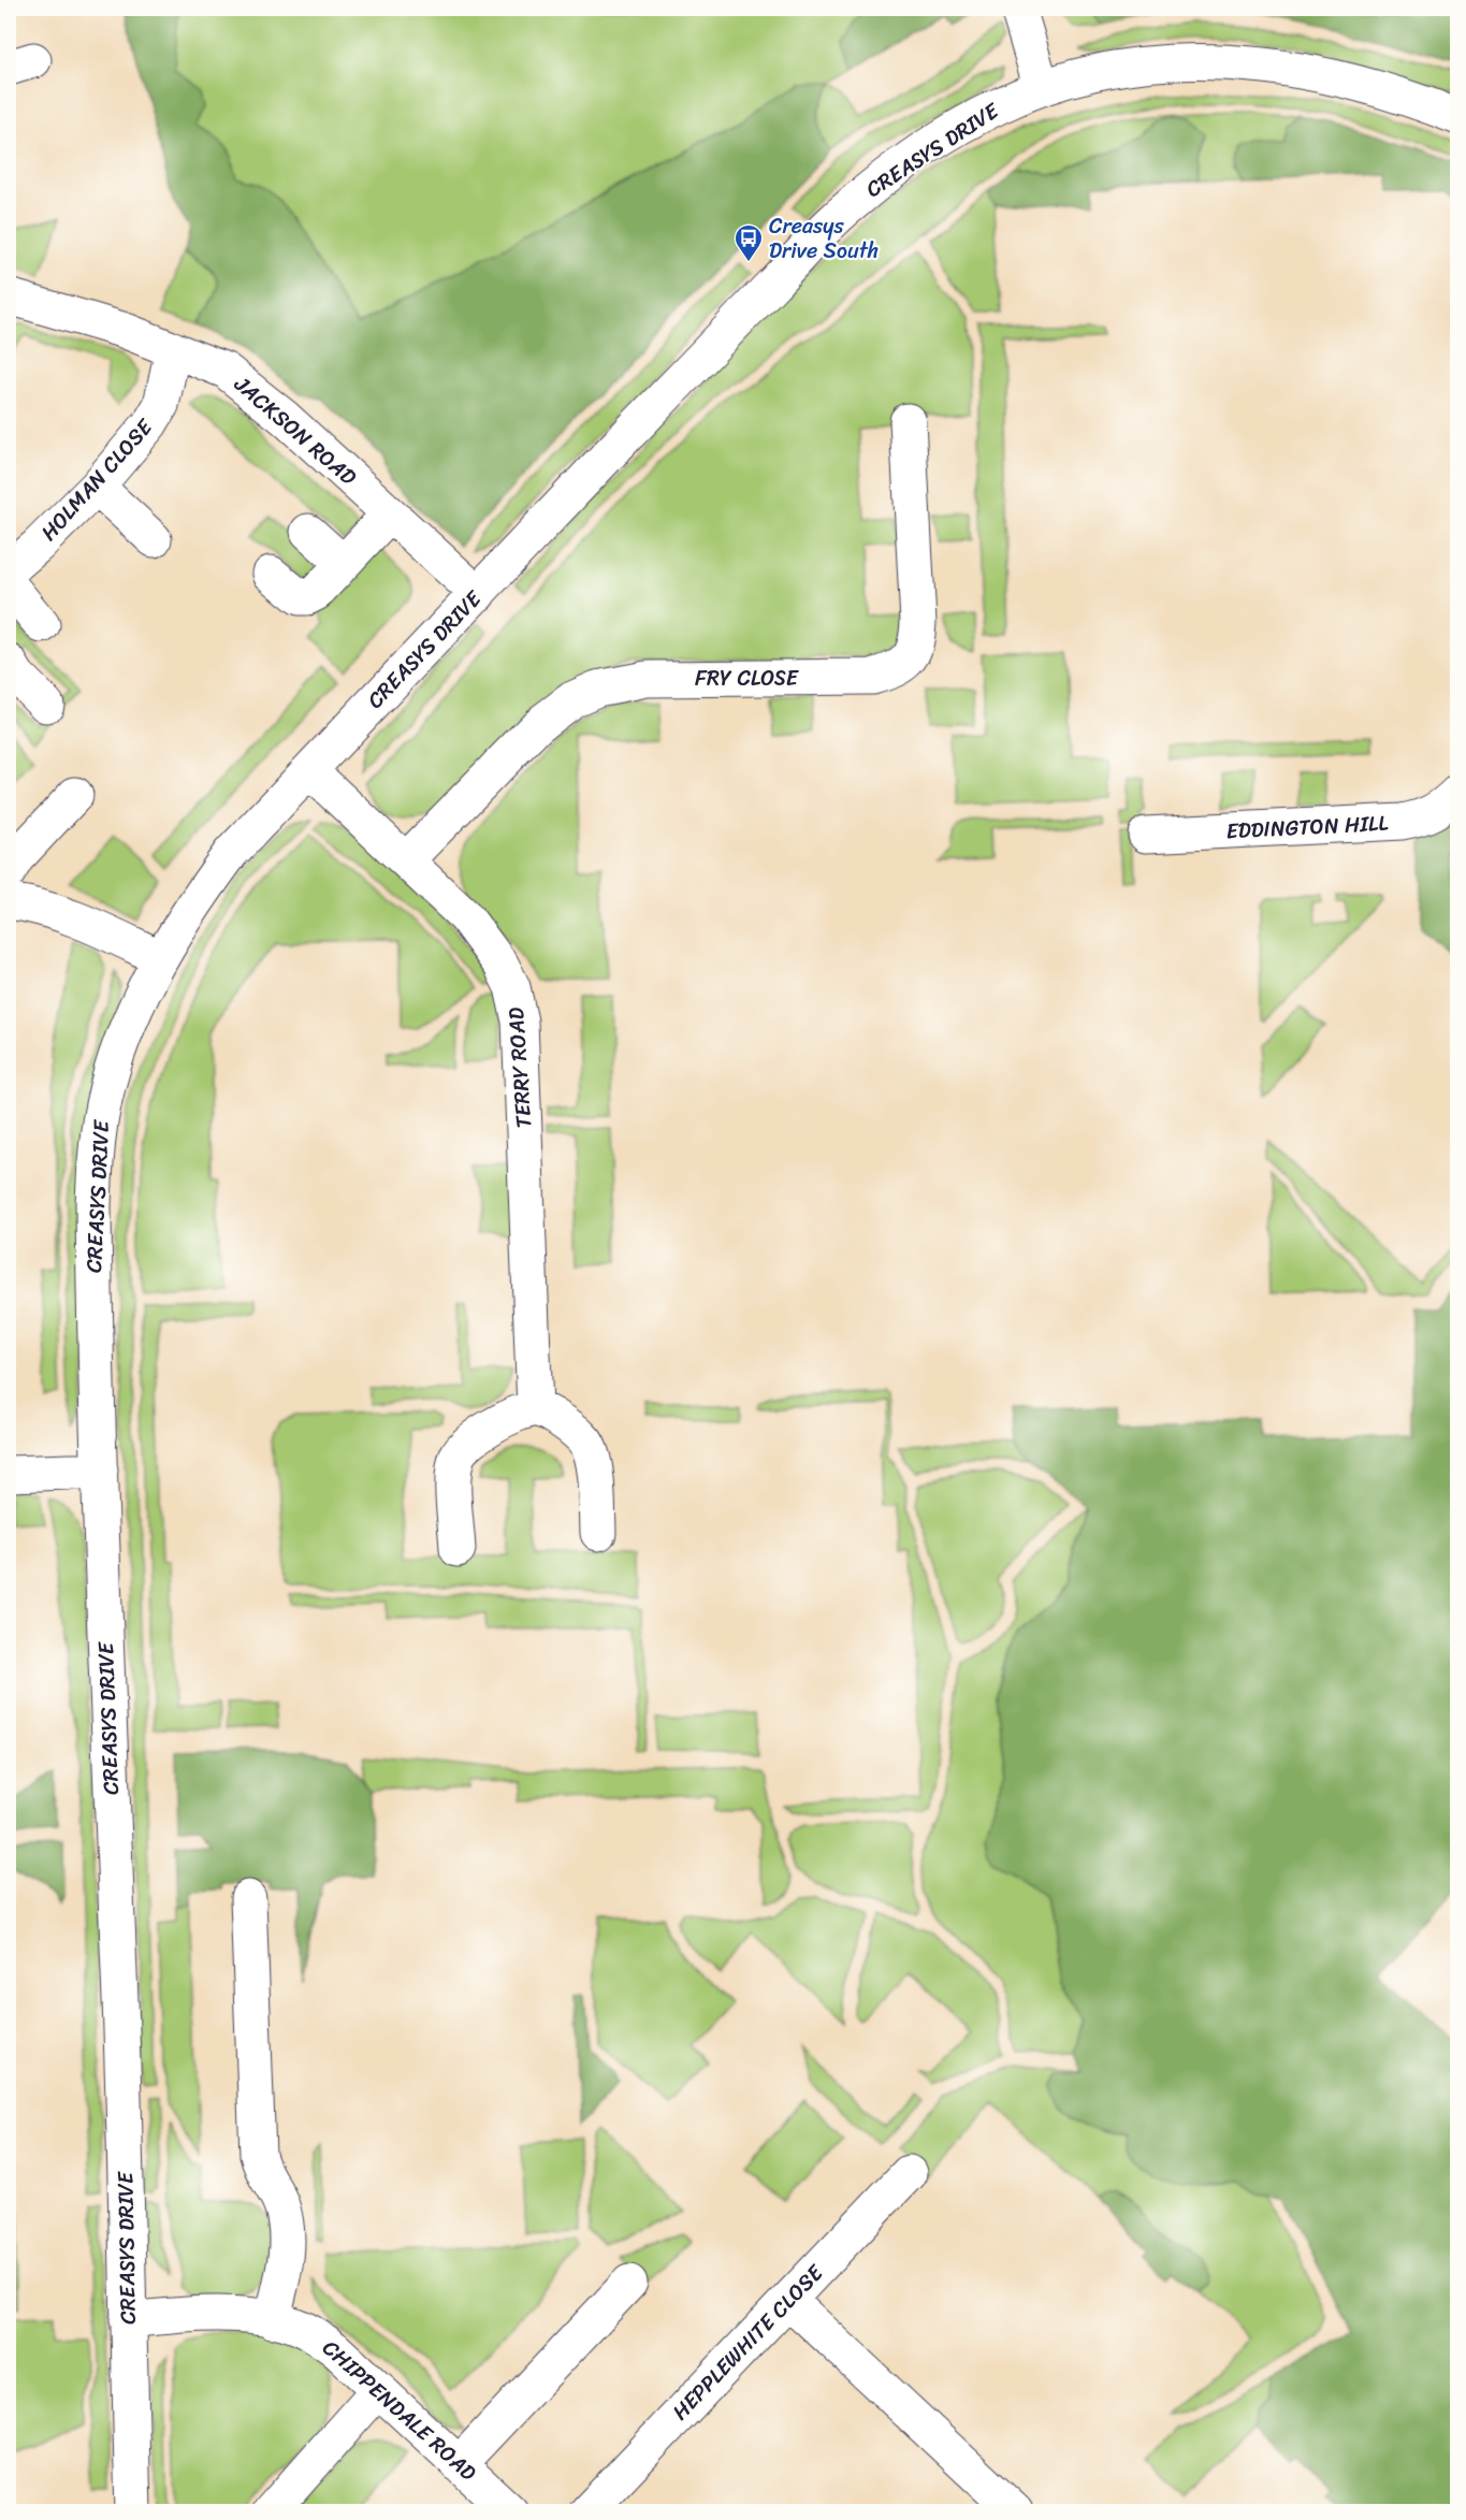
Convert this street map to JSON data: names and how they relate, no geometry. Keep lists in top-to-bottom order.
{
  "streets": {
    "street": [
      "CREASYS DRIVE",
      "JACKSON ROAD",
      "HOLMAN CLOSE",
      "FRY CLOSE",
      "EDDINGTON HILL",
      "TERRY ROAD",
      "HEPPLEWHITE CLOSE",
      "CHIPPENDALE ROAD"
    ]
  },
  "crossings": [
    ["CREASYS DRIVE", "JACKSON ROAD"],
    ["CREASYS DRIVE", "TERRY ROAD"],
    ["CREASYS DRIVE", "CHIPPENDALE ROAD"],
    ["JACKSON ROAD", "HOLMAN CLOSE"],
    ["FRY CLOSE", "TERRY ROAD"]
  ],
  "places": {
    "bus stop": ["Creasys Drive South"]
  }
}
